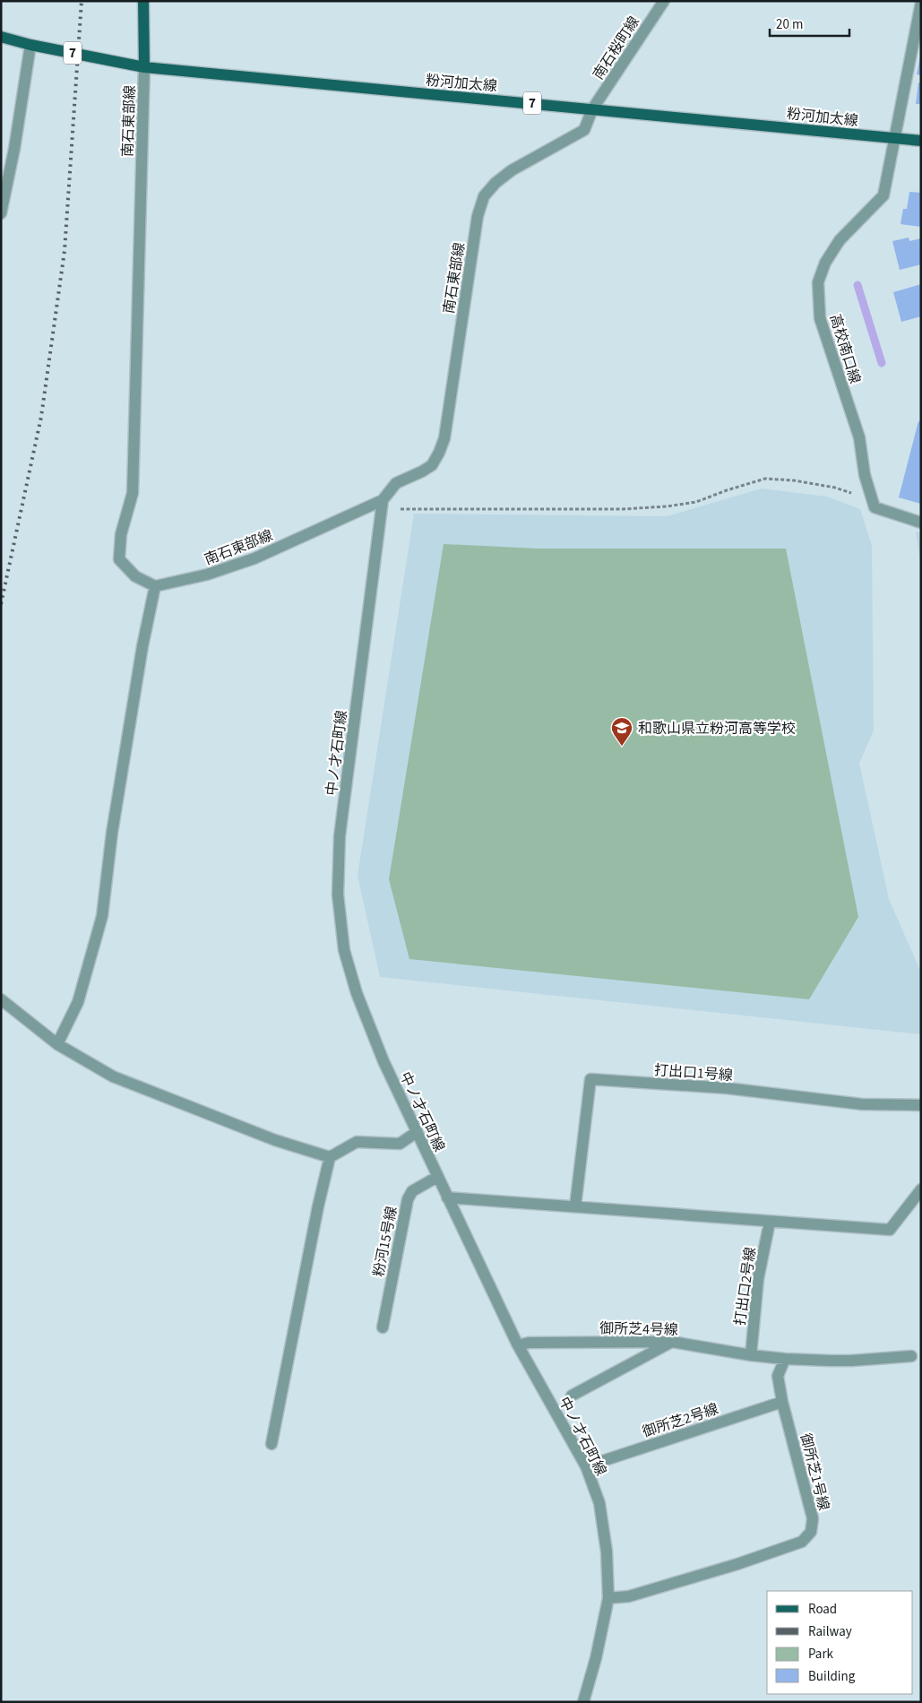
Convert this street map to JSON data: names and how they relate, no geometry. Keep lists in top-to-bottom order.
{
  "streets": {
    "main road": ["7", "粉河加太線"],
    "street": [
      "南石桜町線",
      "南石東部線",
      "高校南口線",
      "中ノ才石町線",
      "打出口1号線",
      "粉河15号線",
      "打出口2号線",
      "御所芝4号線",
      "御所芝2号線",
      "御所芝1号線"
    ]
  },
  "crossings": [
    ["南石桜町線", "粉河加太線"],
    ["南石桜町線", "南石東部線"],
    ["粉河加太線", "南石東部線"],
    ["粉河加太線", "高校南口線"],
    ["南石東部線", "中ノ才石町線"],
    ["中ノ才石町線", "粉河15号線"],
    ["中ノ才石町線", "御所芝4号線"],
    ["中ノ才石町線", "御所芝2号線"],
    ["中ノ才石町線", "御所芝1号線"],
    ["打出口2号線", "御所芝4号線"],
    ["御所芝4号線", "御所芝1号線"],
    ["御所芝2号線", "御所芝1号線"]
  ],
  "places": {
    "school or university": ["和歌山県立粉河高等学校"]
  },
  "legend": [
    "Road",
    "Railway",
    "Park",
    "Building"
  ],
  "scale_bar": "20 m"
}
